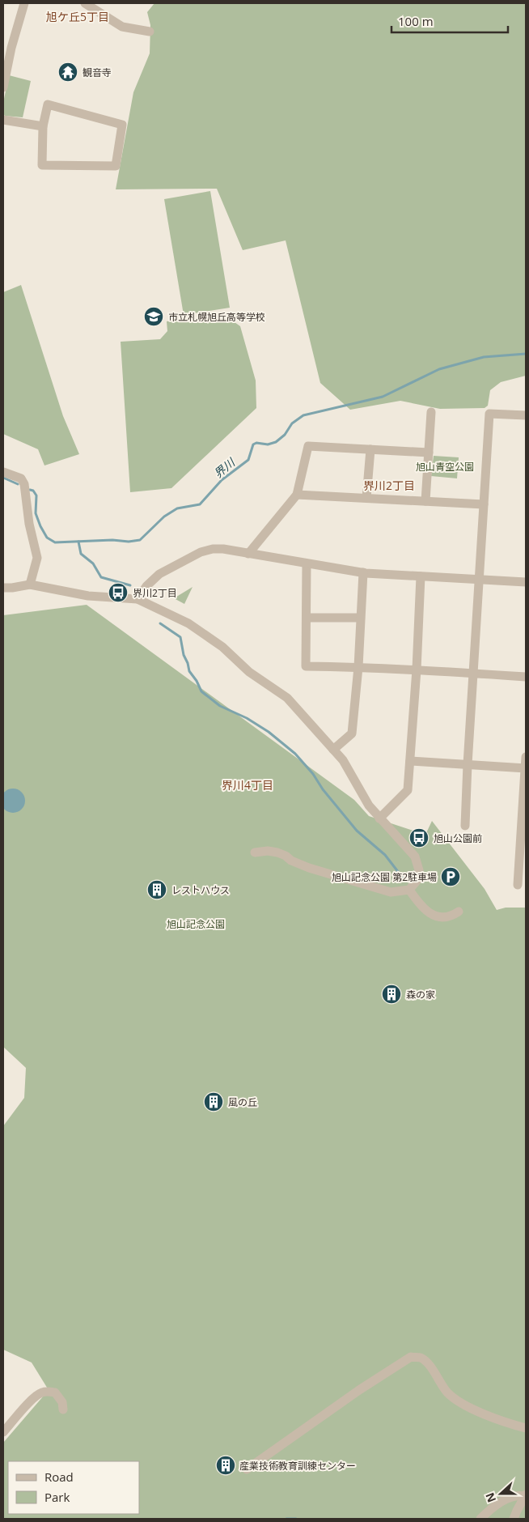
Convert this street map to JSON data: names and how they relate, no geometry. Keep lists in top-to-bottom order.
{
  "districts": ["旭ケ丘5丁目", "界川2丁目", "界川4丁目"],
  "water": ["界川"],
  "parks": ["旭山青空公園", "旭山記念公園"],
  "places": {
    "temple": ["観音寺"],
    "school or university": ["市立札幌旭丘高等学校"],
    "bus stop": ["界川2丁目", "旭山公園前"],
    "parking": ["旭山記念公園 第2駐車場"],
    "building": [
      "レストハウス",
      "森の家",
      "風の丘",
      "産業技術教育訓練センター"
    ]
  },
  "legend": ["Road", "Park"],
  "scale_bar": "100 m",
  "north": "left"
}
